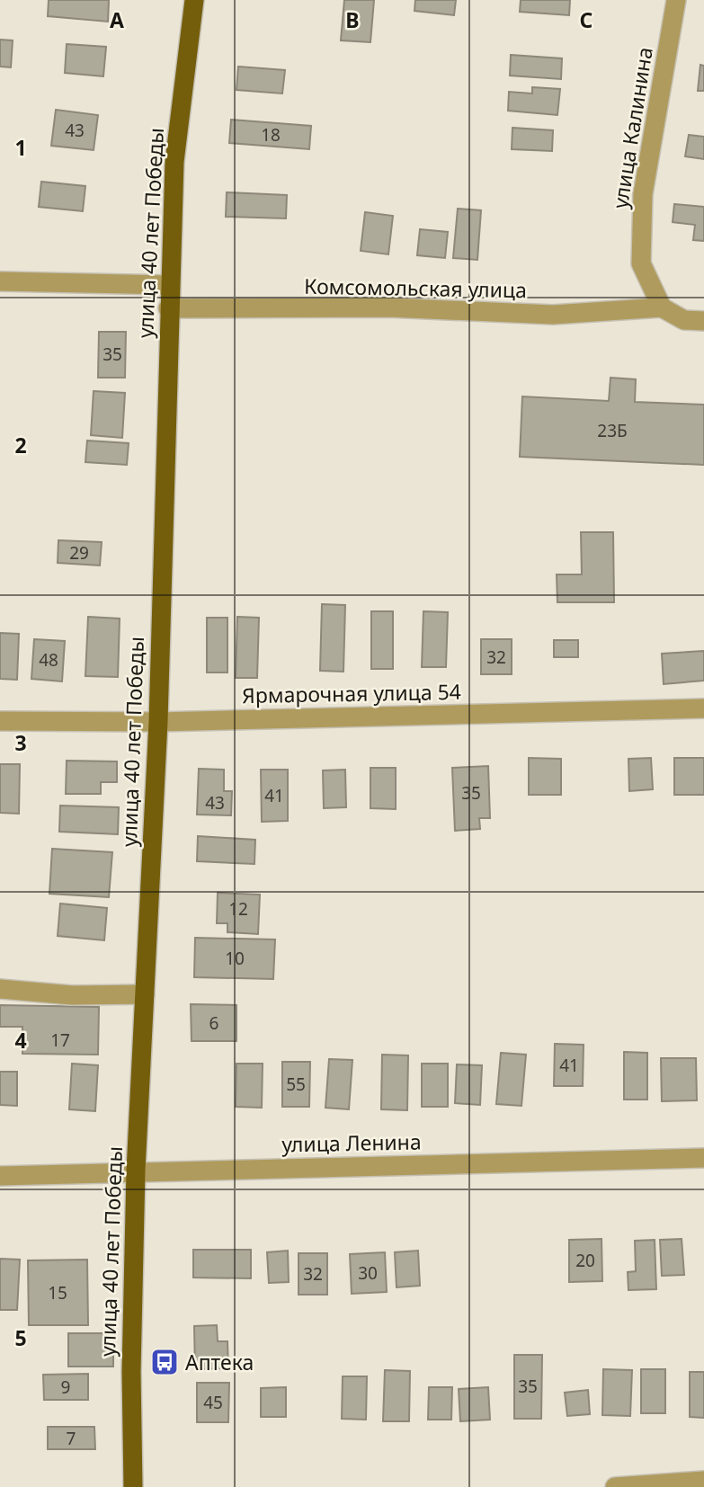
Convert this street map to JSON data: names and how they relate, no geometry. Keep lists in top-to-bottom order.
{
  "streets": {
    "main road": ["улица 40 лет Победы"],
    "street": [
      "улица Калинина",
      "Комсомольская улица",
      "Ярмарочная улица 54",
      "улица Ленина"
    ]
  },
  "crossings": [
    ["улица Калинина", "Комсомольская улица"],
    ["улица 40 лет Победы", "Комсомольская улица"],
    ["улица 40 лет Победы", "Ярмарочная улица 54"],
    ["улица 40 лет Победы", "улица Ленина"]
  ],
  "places": {
    "bus stop": ["Аптека"]
  },
  "house_numbers": [
    "43",
    "18",
    "35",
    "23Б",
    "29",
    "32",
    "48",
    "35",
    "41",
    "43",
    "12",
    "10",
    "6",
    "17",
    "41",
    "55",
    "20",
    "30",
    "32",
    "15",
    "35",
    "9",
    "45",
    "7"
  ],
  "grid": {
    "columns": ["A", "B", "C"],
    "rows": [
      "1",
      "2",
      "3",
      "4",
      "5"
    ]
  }
}
